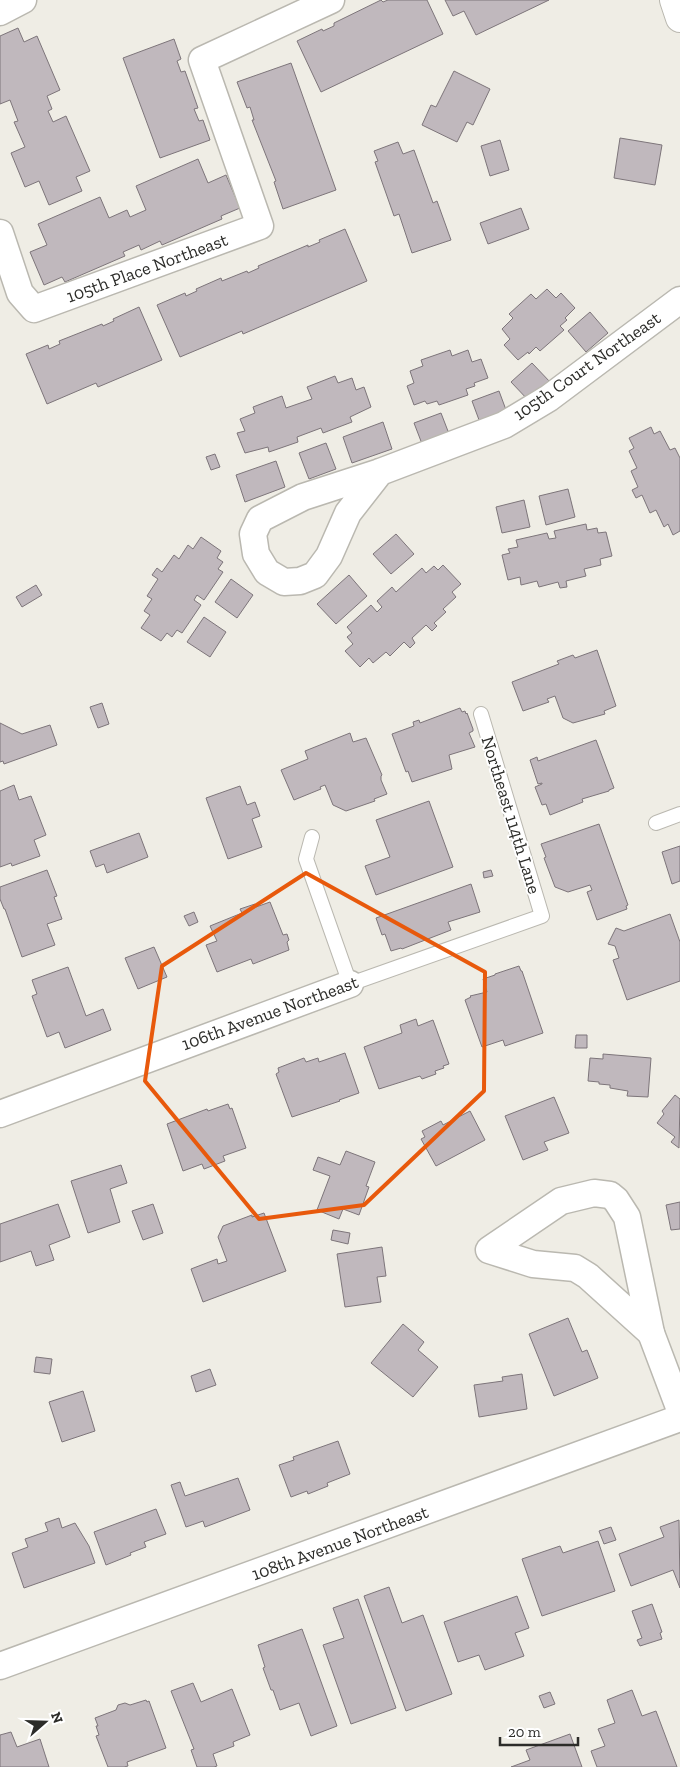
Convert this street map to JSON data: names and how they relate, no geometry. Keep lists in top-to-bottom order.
{
  "streets": {
    "street": [
      "105th Place Northeast",
      "105th Court Northeast",
      "106th Avenue Northeast",
      "108th Avenue Northeast"
    ],
    "lane": ["Northeast 114th Lane"]
  },
  "crossings": [
    ["Northeast 114th Lane", "106th Avenue Northeast"]
  ],
  "scale_bar": "20 m",
  "north": "right"
}
